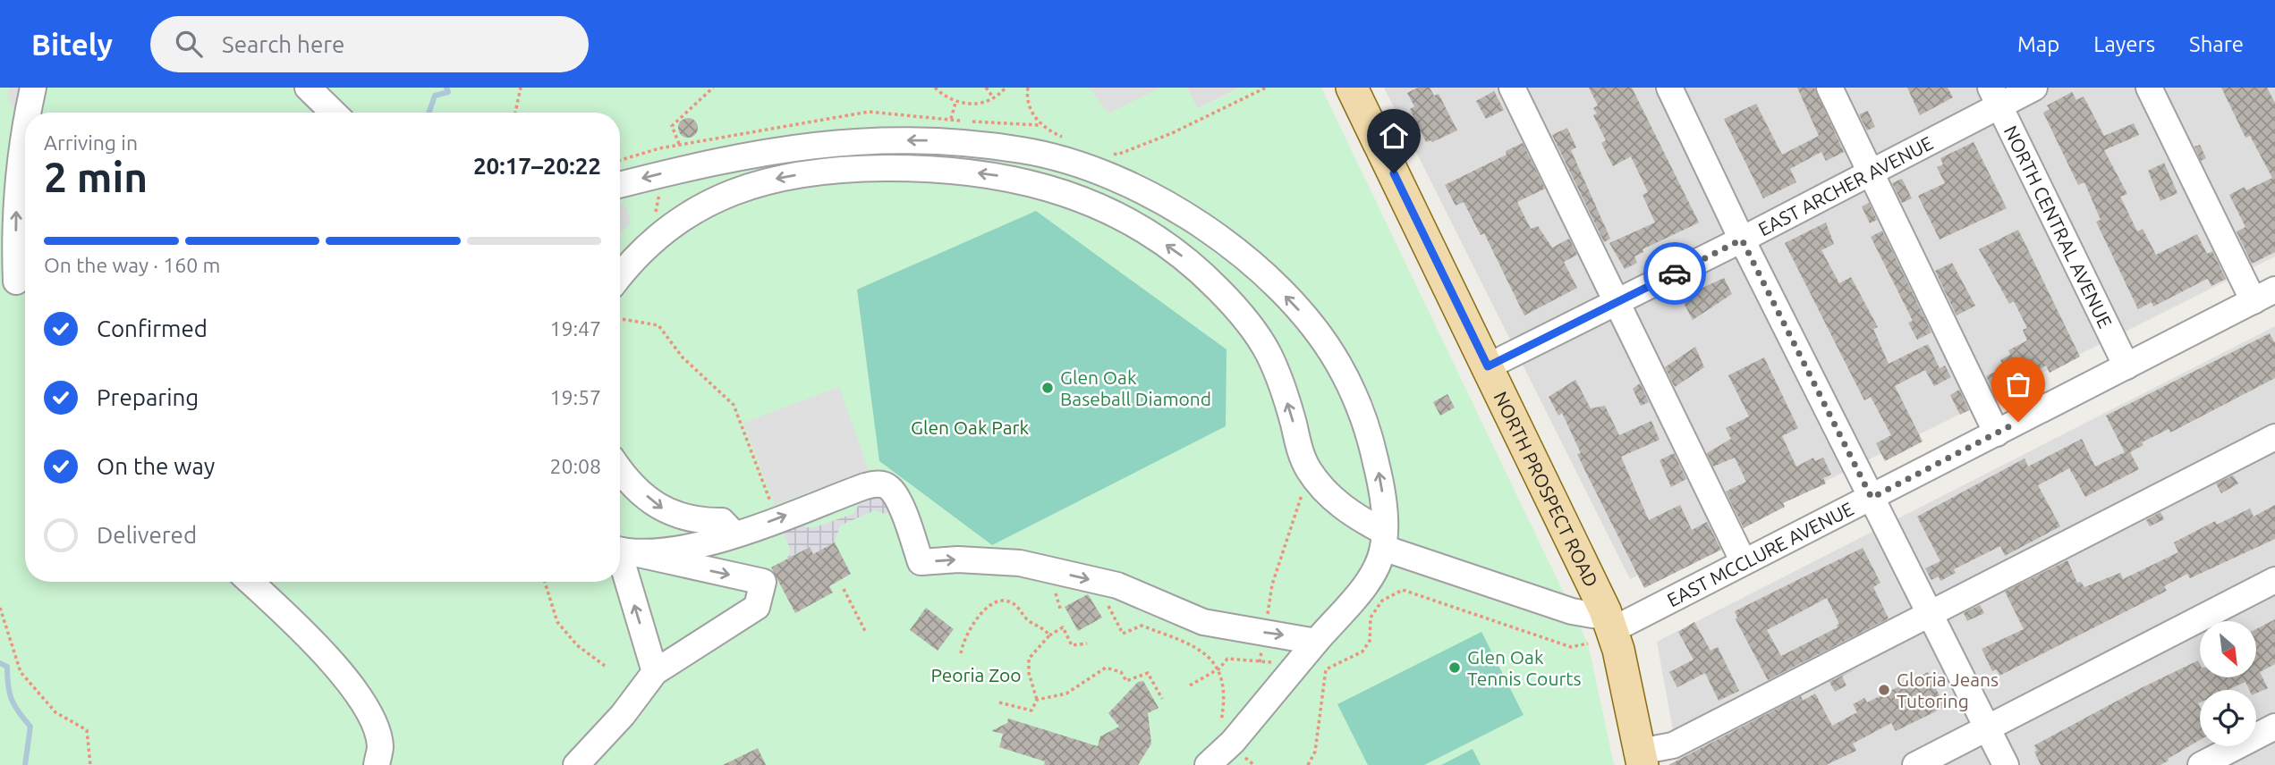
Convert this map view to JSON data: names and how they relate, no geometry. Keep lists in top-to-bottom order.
{
  "streets": {
    "main road": ["NORTH PROSPECT ROAD"],
    "street": ["EAST ARCHER AVENUE", "NORTH CENTRAL AVENUE", "EAST MCCLURE AVENUE"]
  },
  "crossings": [
    ["EAST ARCHER AVENUE", "NORTH CENTRAL AVENUE"],
    ["EAST ARCHER AVENUE", "NORTH PROSPECT ROAD"],
    ["NORTH CENTRAL AVENUE", "EAST MCCLURE AVENUE"],
    ["NORTH PROSPECT ROAD", "EAST MCCLURE AVENUE"]
  ],
  "parks": ["Glen Oak Park", "Peoria Zoo"],
  "places": ["Glen Oak Baseball Diamond", "Glen Oak Tennis Courts", "Gloria Jeans Tutoring"],
  "north": "bottom right",
  "page": {
    "header": "Bitely",
    "search": "Search here",
    "nav": ["Map", "Layers", "Share"],
    "heading": ["2 min", "Arriving in", "20:17–20:22"],
    "bar": "On the way · 160 m",
    "list": [
      ["Confirmed", "19:47"],
      ["Preparing", "19:57"],
      ["On the way", "20:08"],
      "Delivered"
    ]
  }
}
